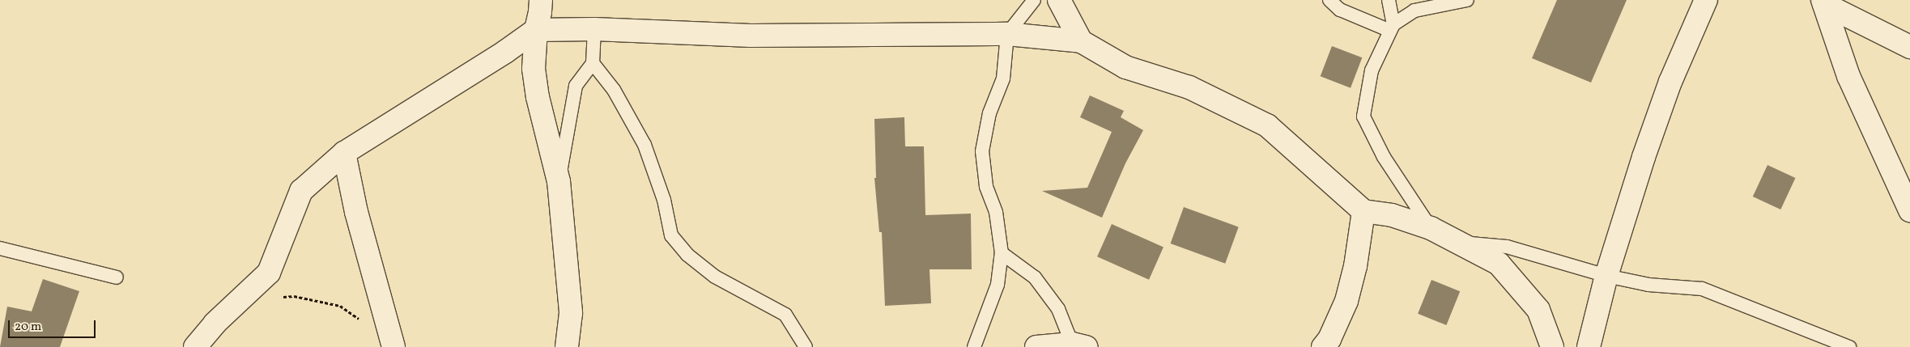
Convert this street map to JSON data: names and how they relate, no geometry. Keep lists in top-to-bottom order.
{
  "scale_bar": "20 m"
}
